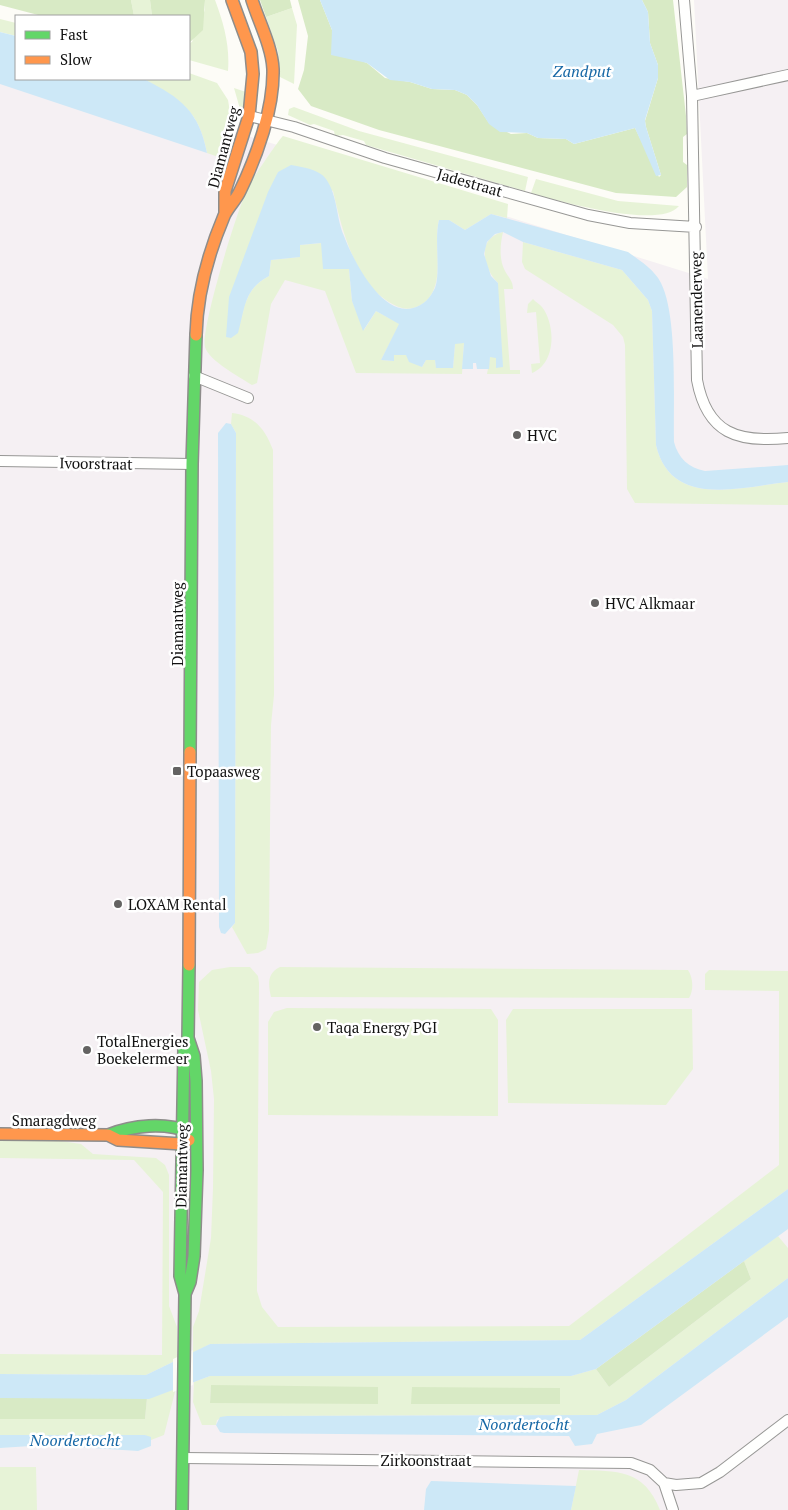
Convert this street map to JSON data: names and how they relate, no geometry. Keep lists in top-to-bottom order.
{
  "streets": {
    "street": [
      "Diamantweg",
      "Jadestraat",
      "Laanenderweg",
      "Ivoorstraat",
      "Smaragdweg",
      "Zirkoonstraat"
    ]
  },
  "crossings": [
    ["Diamantweg", "Jadestraat"],
    ["Diamantweg", "Ivoorstraat"],
    ["Diamantweg", "Smaragdweg"],
    ["Diamantweg", "Zirkoonstraat"],
    ["Jadestraat", "Laanenderweg"]
  ],
  "water": ["Zandput", "Noordertocht"],
  "places": {
    "other": [
      "HVC",
      "HVC Alkmaar",
      "LOXAM Rental",
      "Taqa Energy PGI",
      "TotalEnergies Boekelermeer"
    ],
    "transit": ["Topaasweg"]
  },
  "legend": ["Fast", "Slow"]
}
